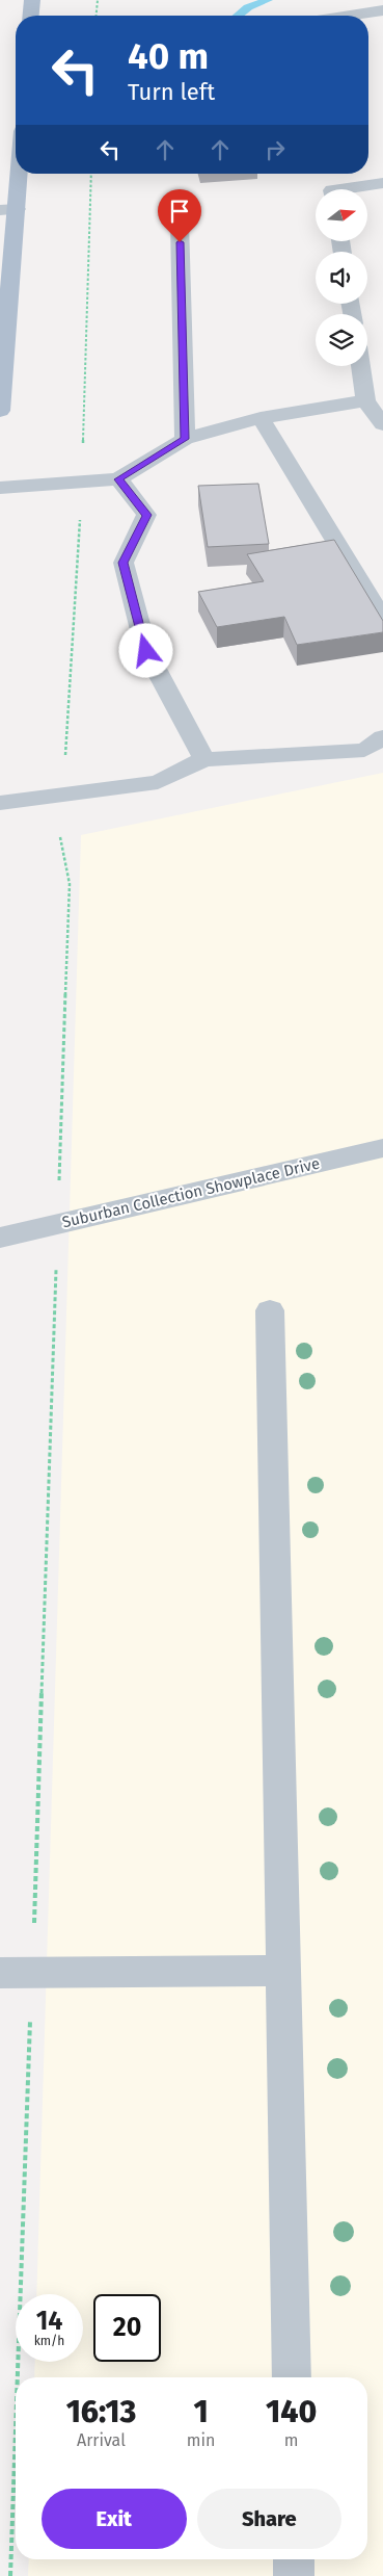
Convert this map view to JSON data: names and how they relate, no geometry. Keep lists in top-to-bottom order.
{
  "streets": {
    "lane": ["Suburban Collection Showplace Drive"]
  },
  "north": "right",
  "page": {
    "turn": ["40 m", "Turn left"],
    "speed": "14 km/h",
    "limit": "20",
    "eta": [
      "16:13",
      "Arrival",
      "1",
      "min",
      "140",
      "m"
    ],
    "buttons": ["Exit", "Share"]
  }
}
